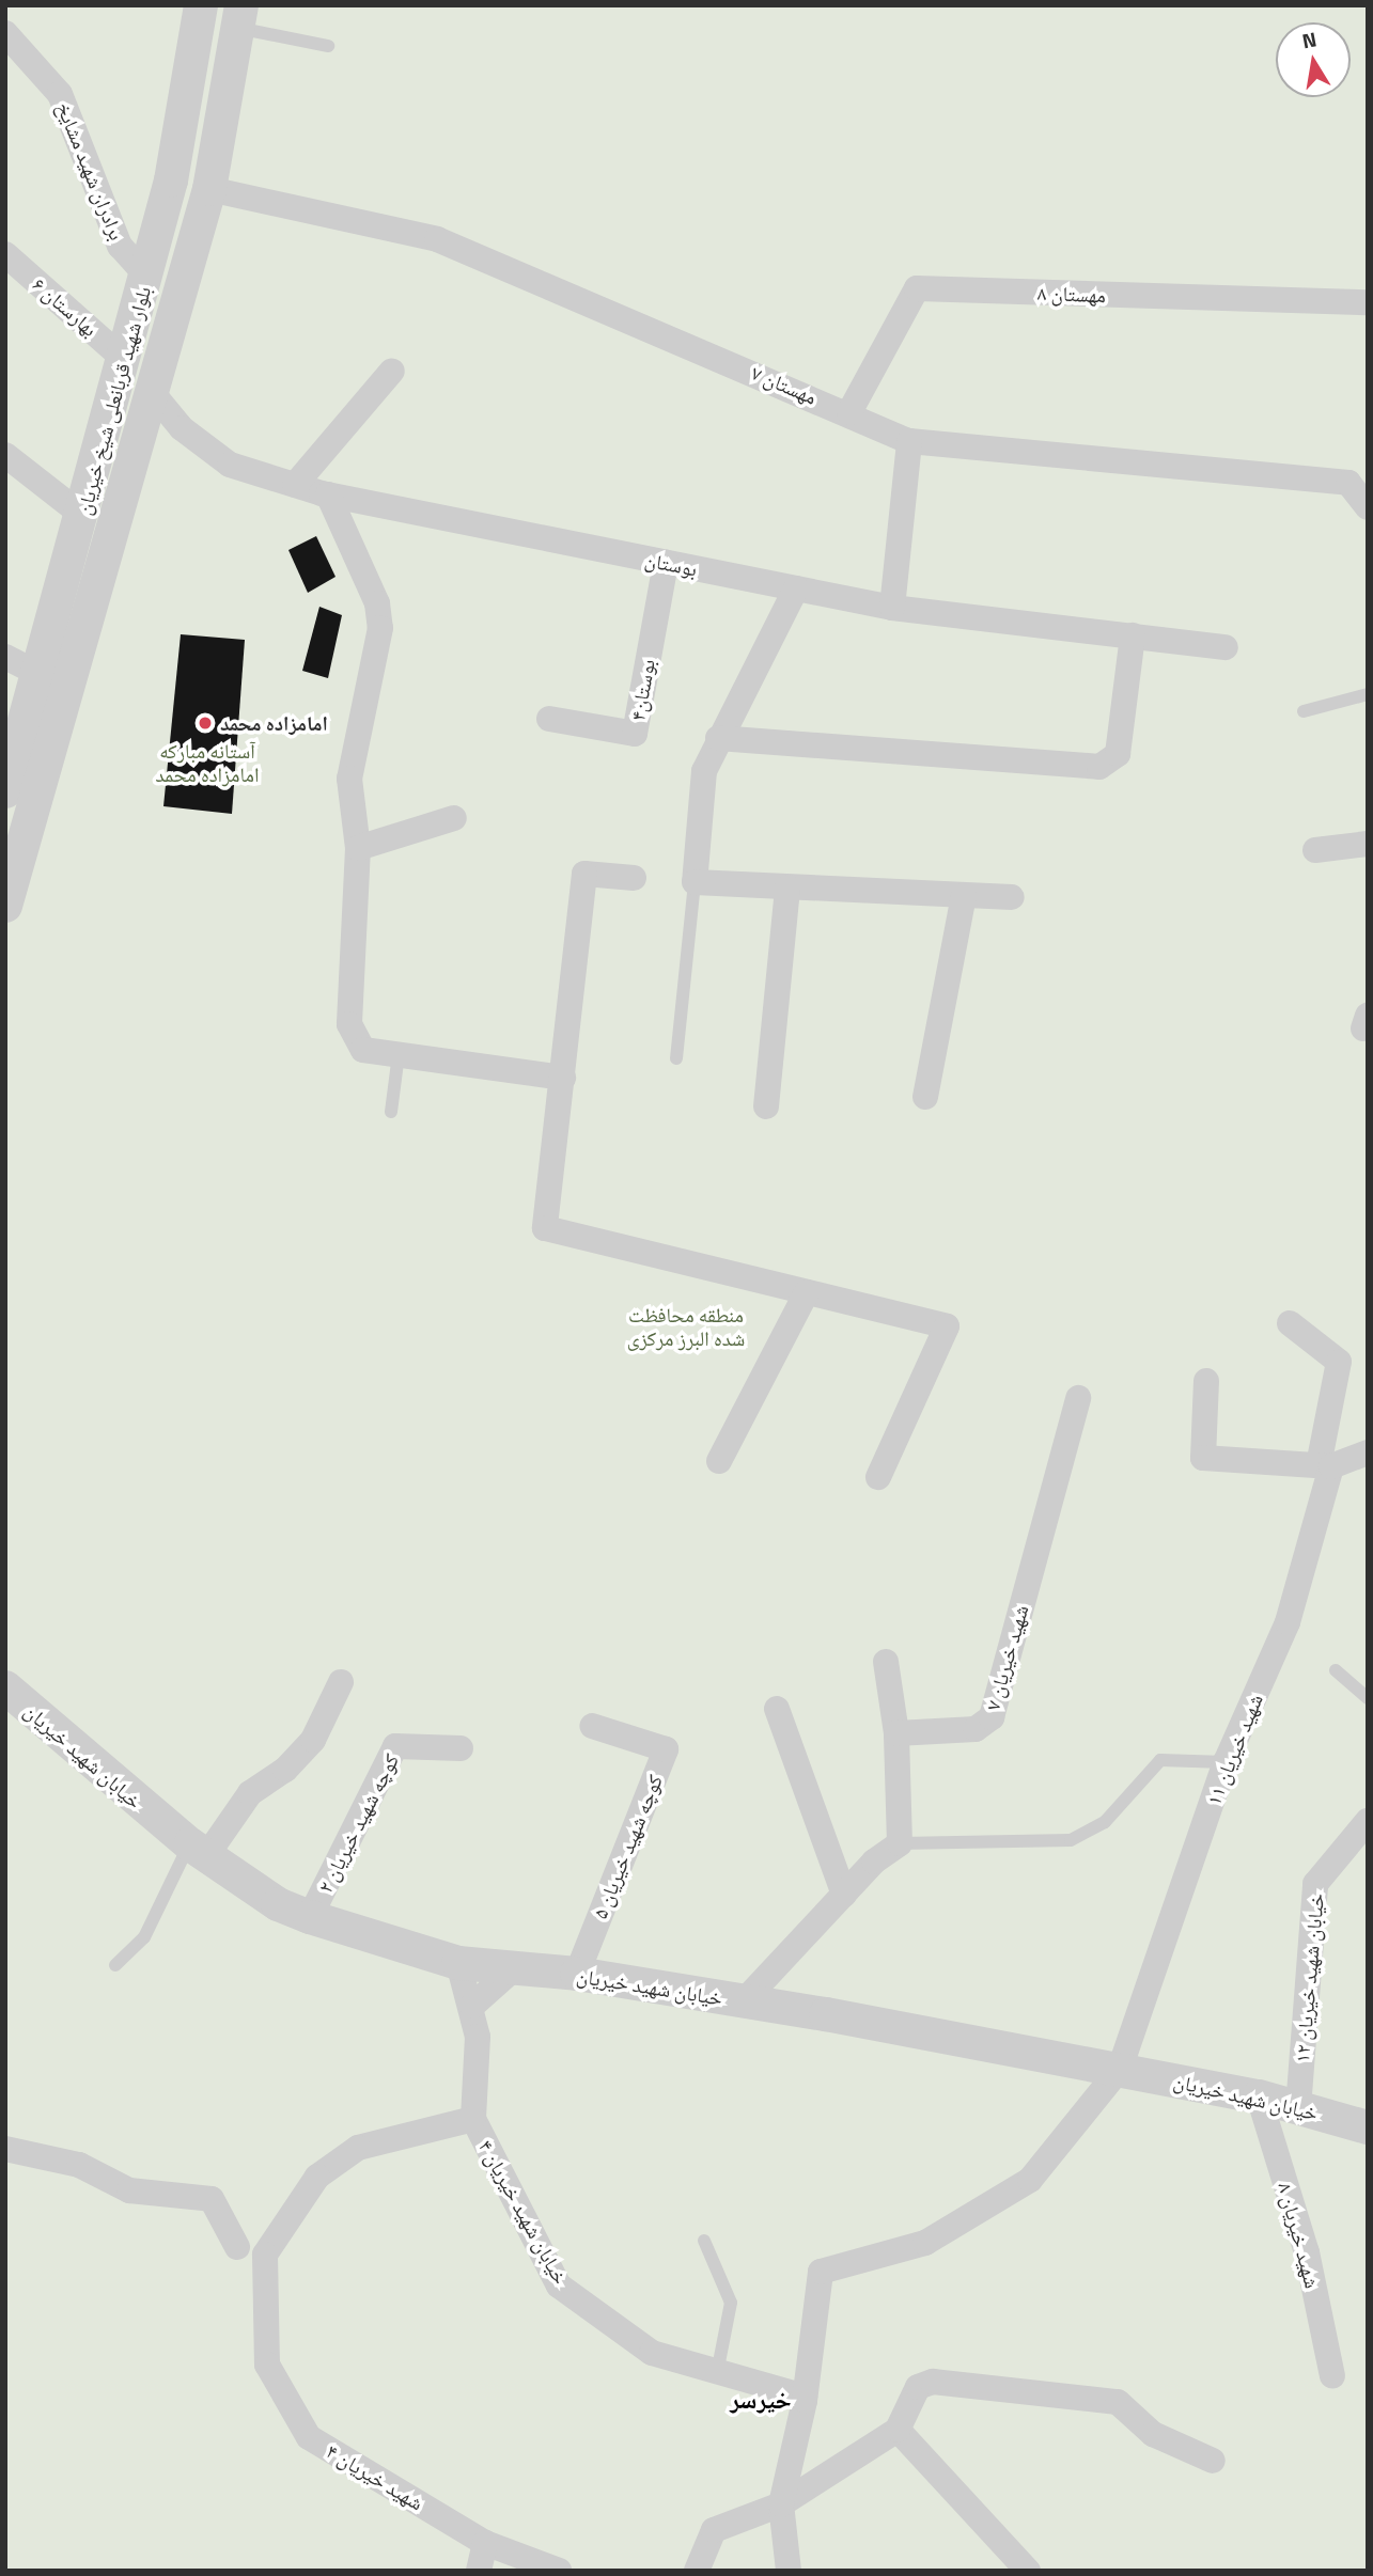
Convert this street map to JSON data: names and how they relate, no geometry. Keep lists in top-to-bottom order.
{
  "streets": {
    "street": [
      "برادران شهید مشایخ",
      "مهستان ۸",
      "بهارستان ۶",
      "مهستان ۷",
      "بلوار شهید قربانعلی شیخ خیریان",
      "بوستان",
      "بوستان۴",
      "شهید خیریان ۷",
      "شهید خیریان ۱۱",
      "خیابان شهید خیریان",
      "کوچه شهید خیریان ۲",
      "کوچه شهید خیریان ۵",
      "خیابان شهید خیریان ۱۲",
      "خیابان شهید خیریان ۴",
      "شهید خیریان ۸",
      "شهید خیریان ۴"
    ]
  },
  "crossings": [
    ["برادران شهید مشایخ", "بلوار شهید قربانعلی شیخ خیریان"],
    ["مهستان ۸", "مهستان ۷"],
    ["بهارستان ۶", "بلوار شهید قربانعلی شیخ خیریان"],
    ["بوستان", "بوستان۴"],
    ["شهید خیریان ۱۱", "خیابان شهید خیریان"],
    ["شهید خیریان ۱۱", "خیابان شهید خیریان ۴"],
    ["خیابان شهید خیریان", "کوچه شهید خیریان ۲"],
    ["خیابان شهید خیریان", "کوچه شهید خیریان ۵"],
    ["خیابان شهید خیریان", "خیابان شهید خیریان ۱۲"],
    ["خیابان شهید خیریان", "خیابان شهید خیریان ۴"],
    ["خیابان شهید خیریان", "شهید خیریان ۸"],
    ["خیابان شهید خیریان ۴", "شهید خیریان ۴"]
  ],
  "districts": ["خیرسر"],
  "parks": ["آستانه مبارکه امامزاده محمد", "منطقه محافظت شده البرز مرکزی"],
  "places": ["امامزاده محمد"],
  "north": "top"
}
